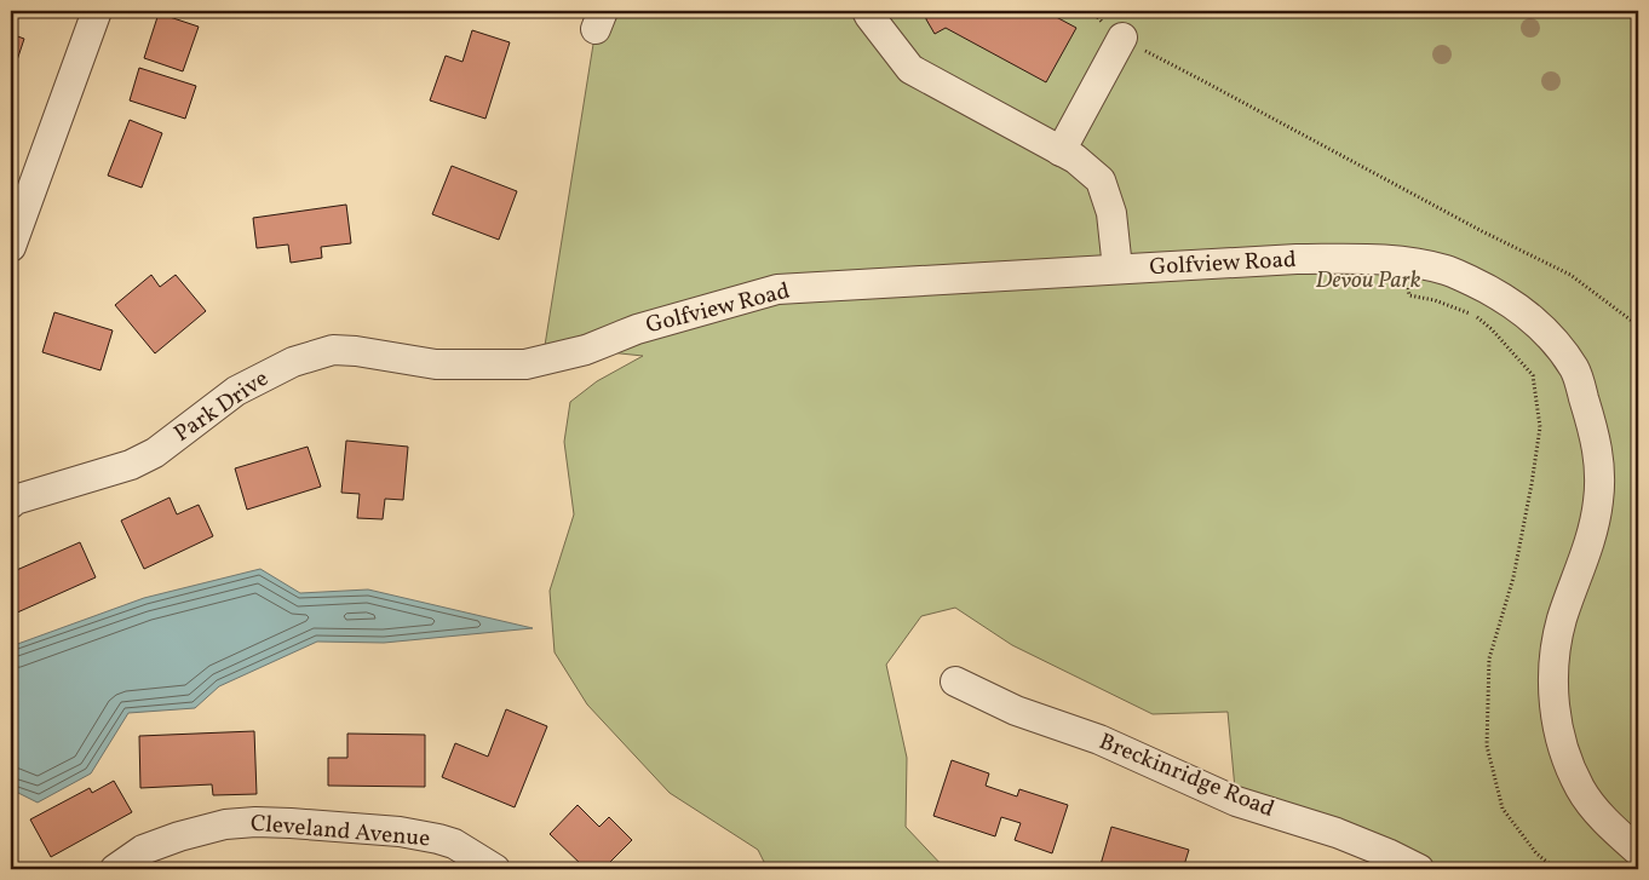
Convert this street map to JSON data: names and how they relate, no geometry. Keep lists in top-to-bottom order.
{
  "streets": {
    "street": [
      "Golfview Road",
      "Park Drive",
      "Breckinridge Road",
      "Cleveland Avenue"
    ]
  },
  "crossings": [
    ["Golfview Road", "Park Drive"]
  ],
  "parks": ["Devou Park"]
}
